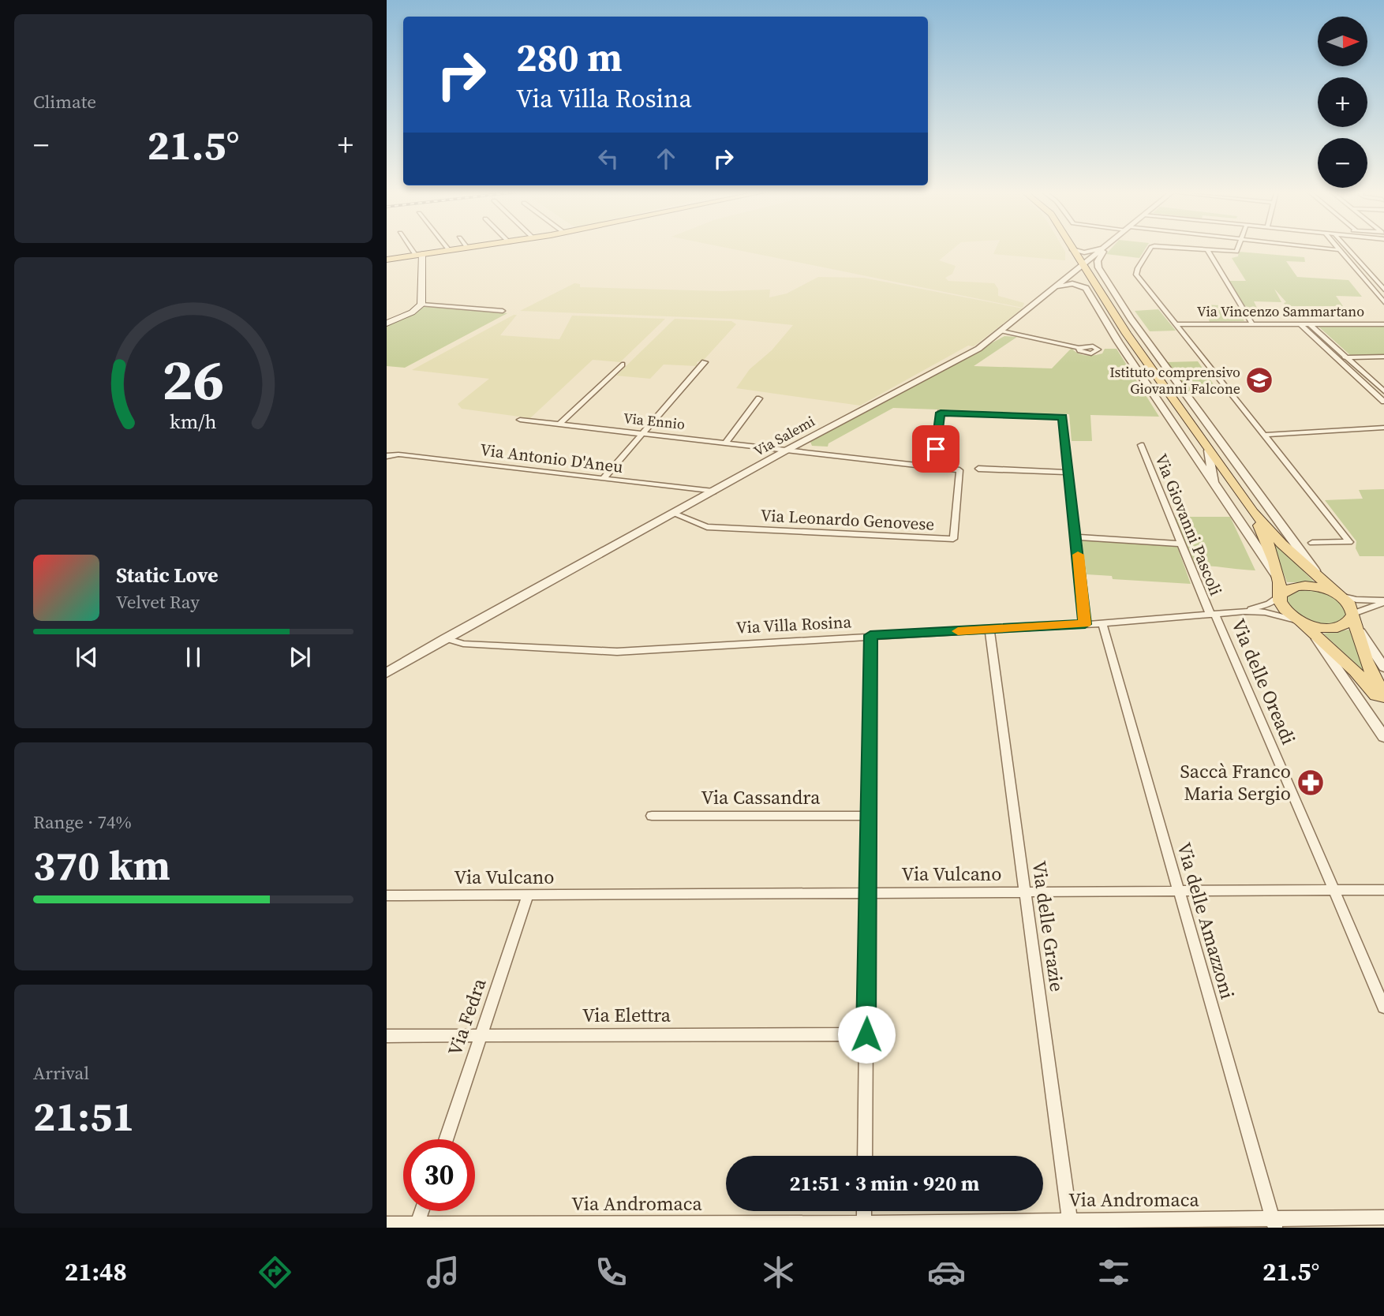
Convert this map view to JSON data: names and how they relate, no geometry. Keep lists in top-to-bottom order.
{
  "streets": {
    "street": [
      "Via Vincenzo Sammartano",
      "Via Ennio",
      "Via Salemi",
      "Via Antonio D'Aneu",
      "Via Leonardo Genovese",
      "Via Giovanni Pascoli",
      "Via Villa Rosina",
      "Via delle Oreadi",
      "Via Cassandra",
      "Via Vulcano",
      "Via delle Amazzoni",
      "Via delle Grazie",
      "Via Elettra",
      "Via Fedra",
      "Via Andromaca"
    ]
  },
  "crossings": [
    ["Via Ennio", "Via Salemi"],
    ["Via Ennio", "Via Leonardo Genovese"],
    ["Via Salemi", "Via Antonio D'Aneu"],
    ["Via Salemi", "Via Leonardo Genovese"],
    ["Via Salemi", "Via Villa Rosina"],
    ["Via Giovanni Pascoli", "Via Villa Rosina"],
    ["Via Giovanni Pascoli", "Via delle Oreadi"],
    ["Via Villa Rosina", "Via delle Oreadi"],
    ["Via Villa Rosina", "Via delle Amazzoni"],
    ["Via Villa Rosina", "Via delle Grazie"],
    ["Via delle Oreadi", "Via Vulcano"],
    ["Via Vulcano", "Via delle Amazzoni"],
    ["Via Vulcano", "Via delle Grazie"],
    ["Via Vulcano", "Via Fedra"],
    ["Via delle Amazzoni", "Via Andromaca"],
    ["Via delle Grazie", "Via Andromaca"],
    ["Via Elettra", "Via Fedra"]
  ],
  "places": {
    "school or university": ["Istituto comprensivo Giovanni Falcone"],
    "pharmacy": ["Saccà Franco Maria Sergio"]
  },
  "north": "right",
  "page": {
    "tile": [
      "Climate",
      ["Range · 74%", "370 km"],
      ["Arrival", "21:51"]
    ],
    "map_buttons": ["+", "−"],
    "turn": ["280 m", "Via Villa Rosina"],
    "heat": ["−", "21.5°", "+"],
    "song": ["Static Love", "Velvet Ray"],
    "limit": "30",
    "trip": "21:51 · 3 min · 920 m",
    "tabs": ["21:48", "21.5°"],
    "gauge": ["26", "km/h"]
  }
}
